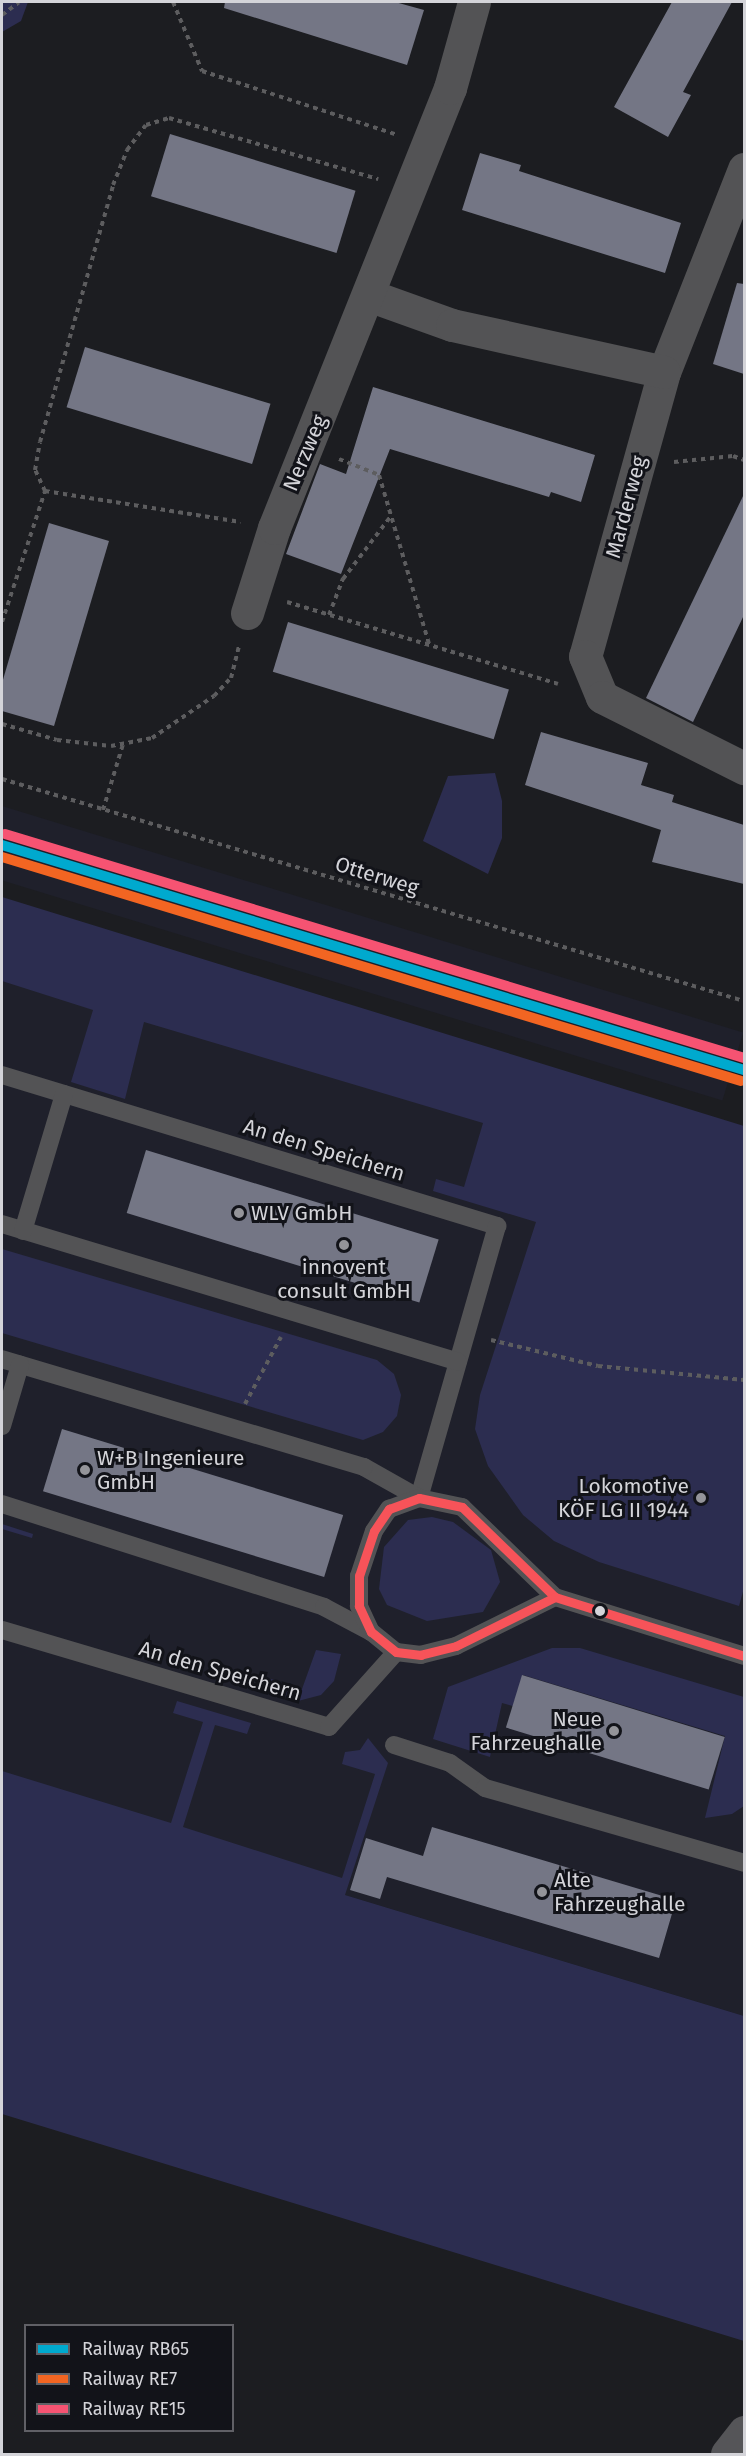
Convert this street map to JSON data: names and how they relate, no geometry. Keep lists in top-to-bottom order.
{
  "streets": {
    "street": ["Nerzweg", "Marderweg"],
    "lane": ["An den Speichern"],
    "path": ["Otterweg"]
  },
  "places": [
    "WLV GmbH",
    "innovent consult GmbH",
    "W+B Ingenieure GmbH",
    "Lokomotive KÖF LG II 1944",
    "Neue Fahrzeughalle",
    "Alte Fahrzeughalle"
  ],
  "lines": ["rail line RE15", "rail line RB65", "rail line RE7"],
  "legend": ["Railway RB65", "Railway RE7", "Railway RE15"]
}
